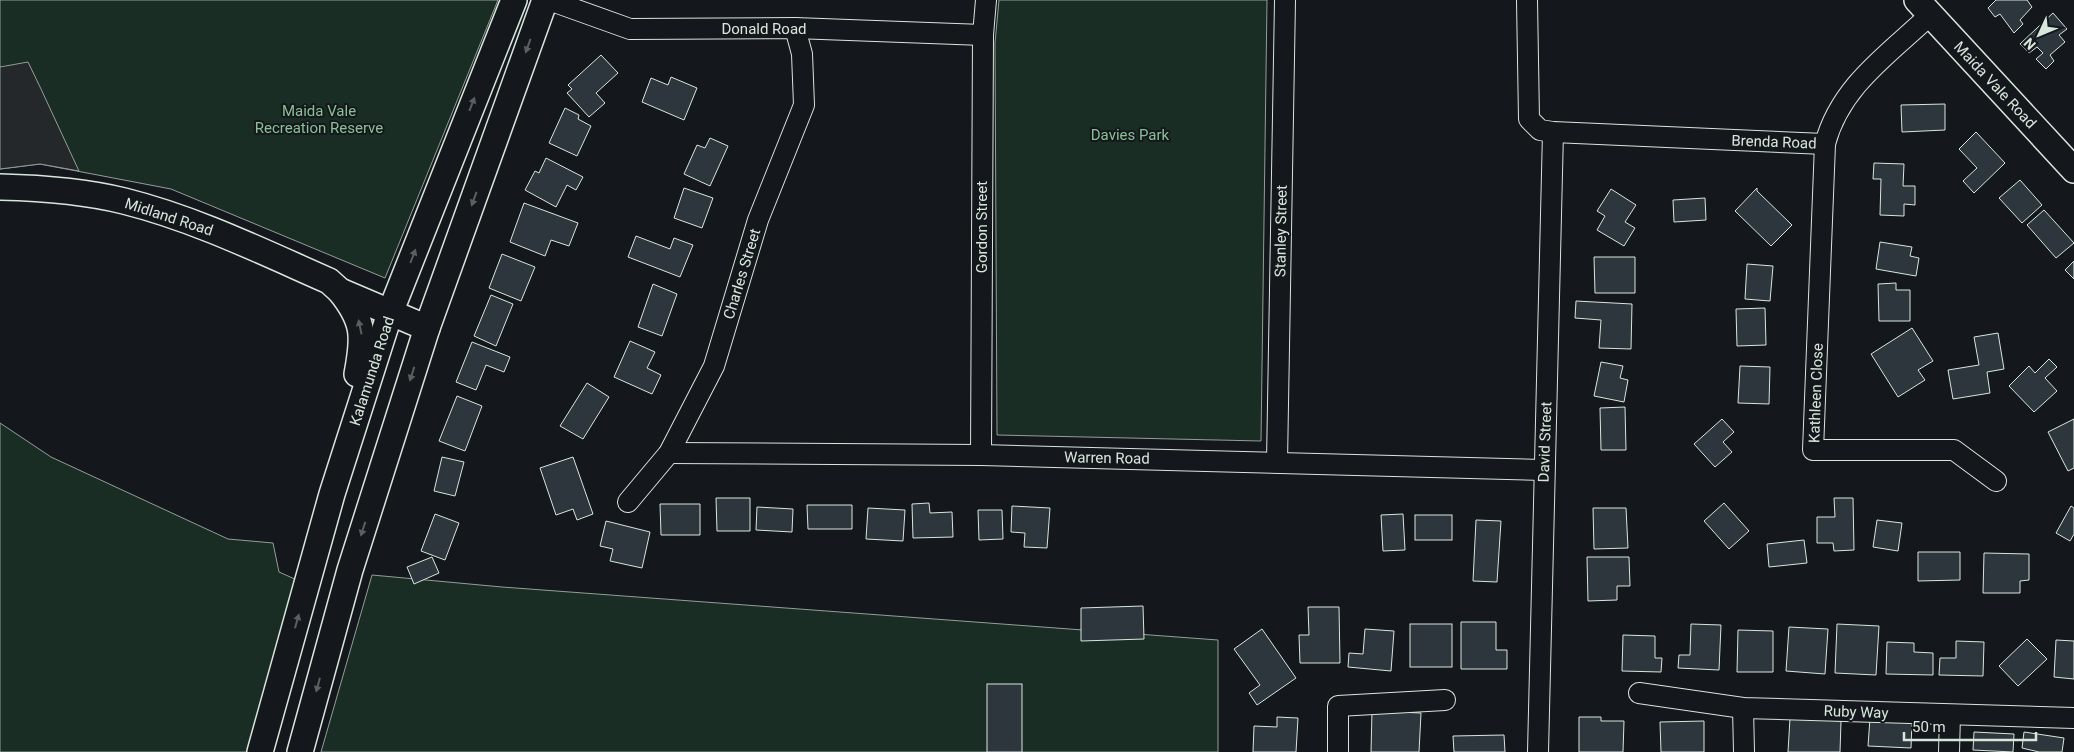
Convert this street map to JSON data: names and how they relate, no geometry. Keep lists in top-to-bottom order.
{
  "streets": {
    "main road": ["Maida Vale Road", "Midland Road", "Kalamunda Road"],
    "street": [
      "Donald Road",
      "Brenda Road",
      "Gordon Street",
      "Stanley Street",
      "Charles Street",
      "Kathleen Close",
      "David Street",
      "Warren Road",
      "Ruby Way"
    ]
  },
  "crossings": [
    ["Donald Road", "Gordon Street"],
    ["Donald Road", "Charles Street"],
    ["Maida Vale Road", "Brenda Road"],
    ["Brenda Road", "Kathleen Close"],
    ["Brenda Road", "David Street"],
    ["Midland Road", "Kalamunda Road"],
    ["Gordon Street", "Warren Road"],
    ["Stanley Street", "Warren Road"],
    ["Charles Street", "Warren Road"],
    ["David Street", "Warren Road"]
  ],
  "parks": ["Maida Vale Recreation Reserve", "Davies Park"],
  "scale_bar": "50 m",
  "north": "bottom left"
}
